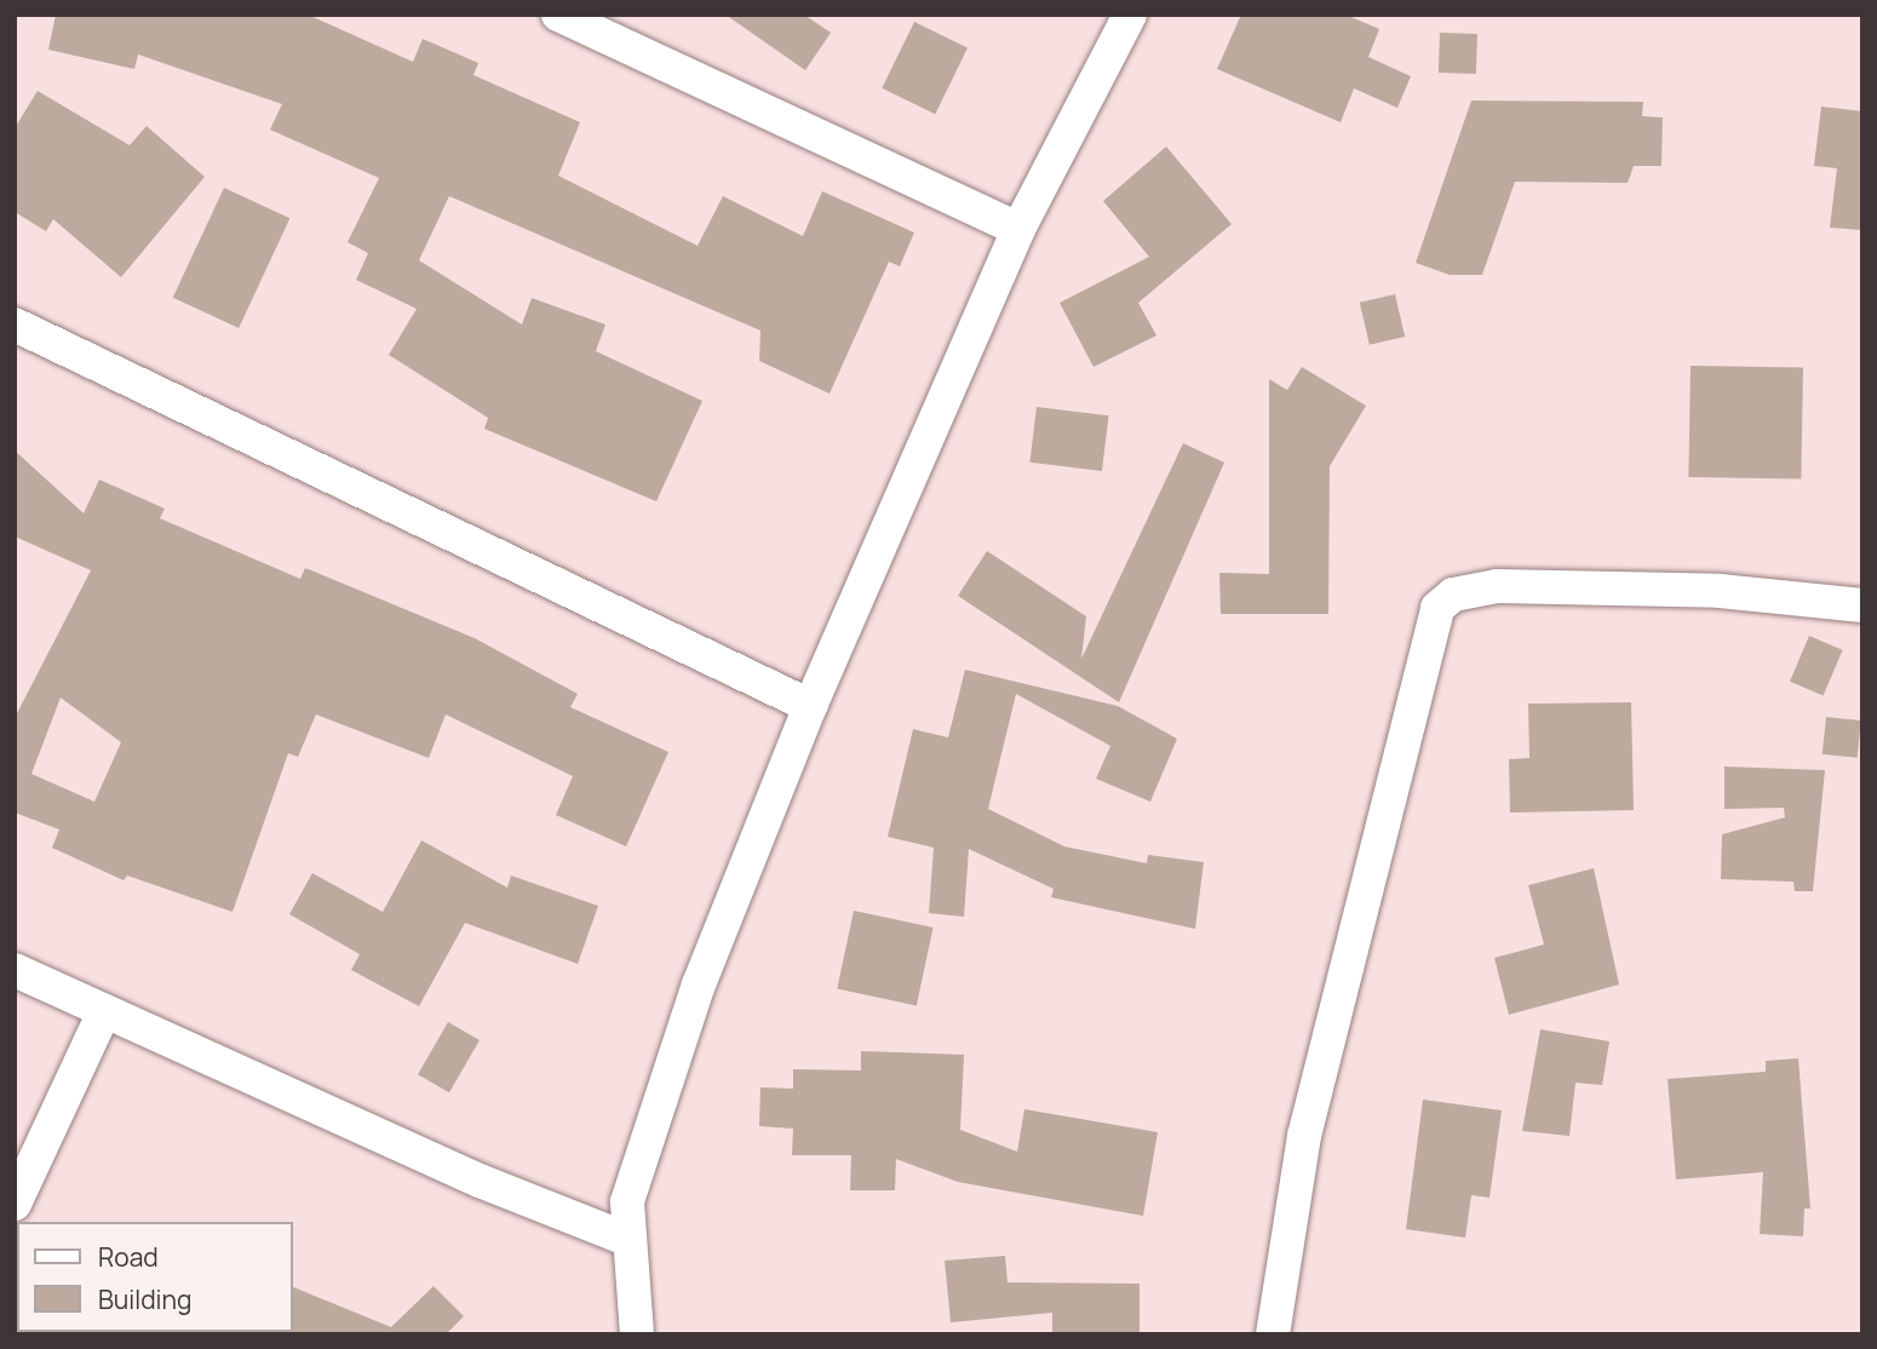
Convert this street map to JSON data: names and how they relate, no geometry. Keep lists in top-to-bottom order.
{
  "legend": ["Road", "Building"]
}
